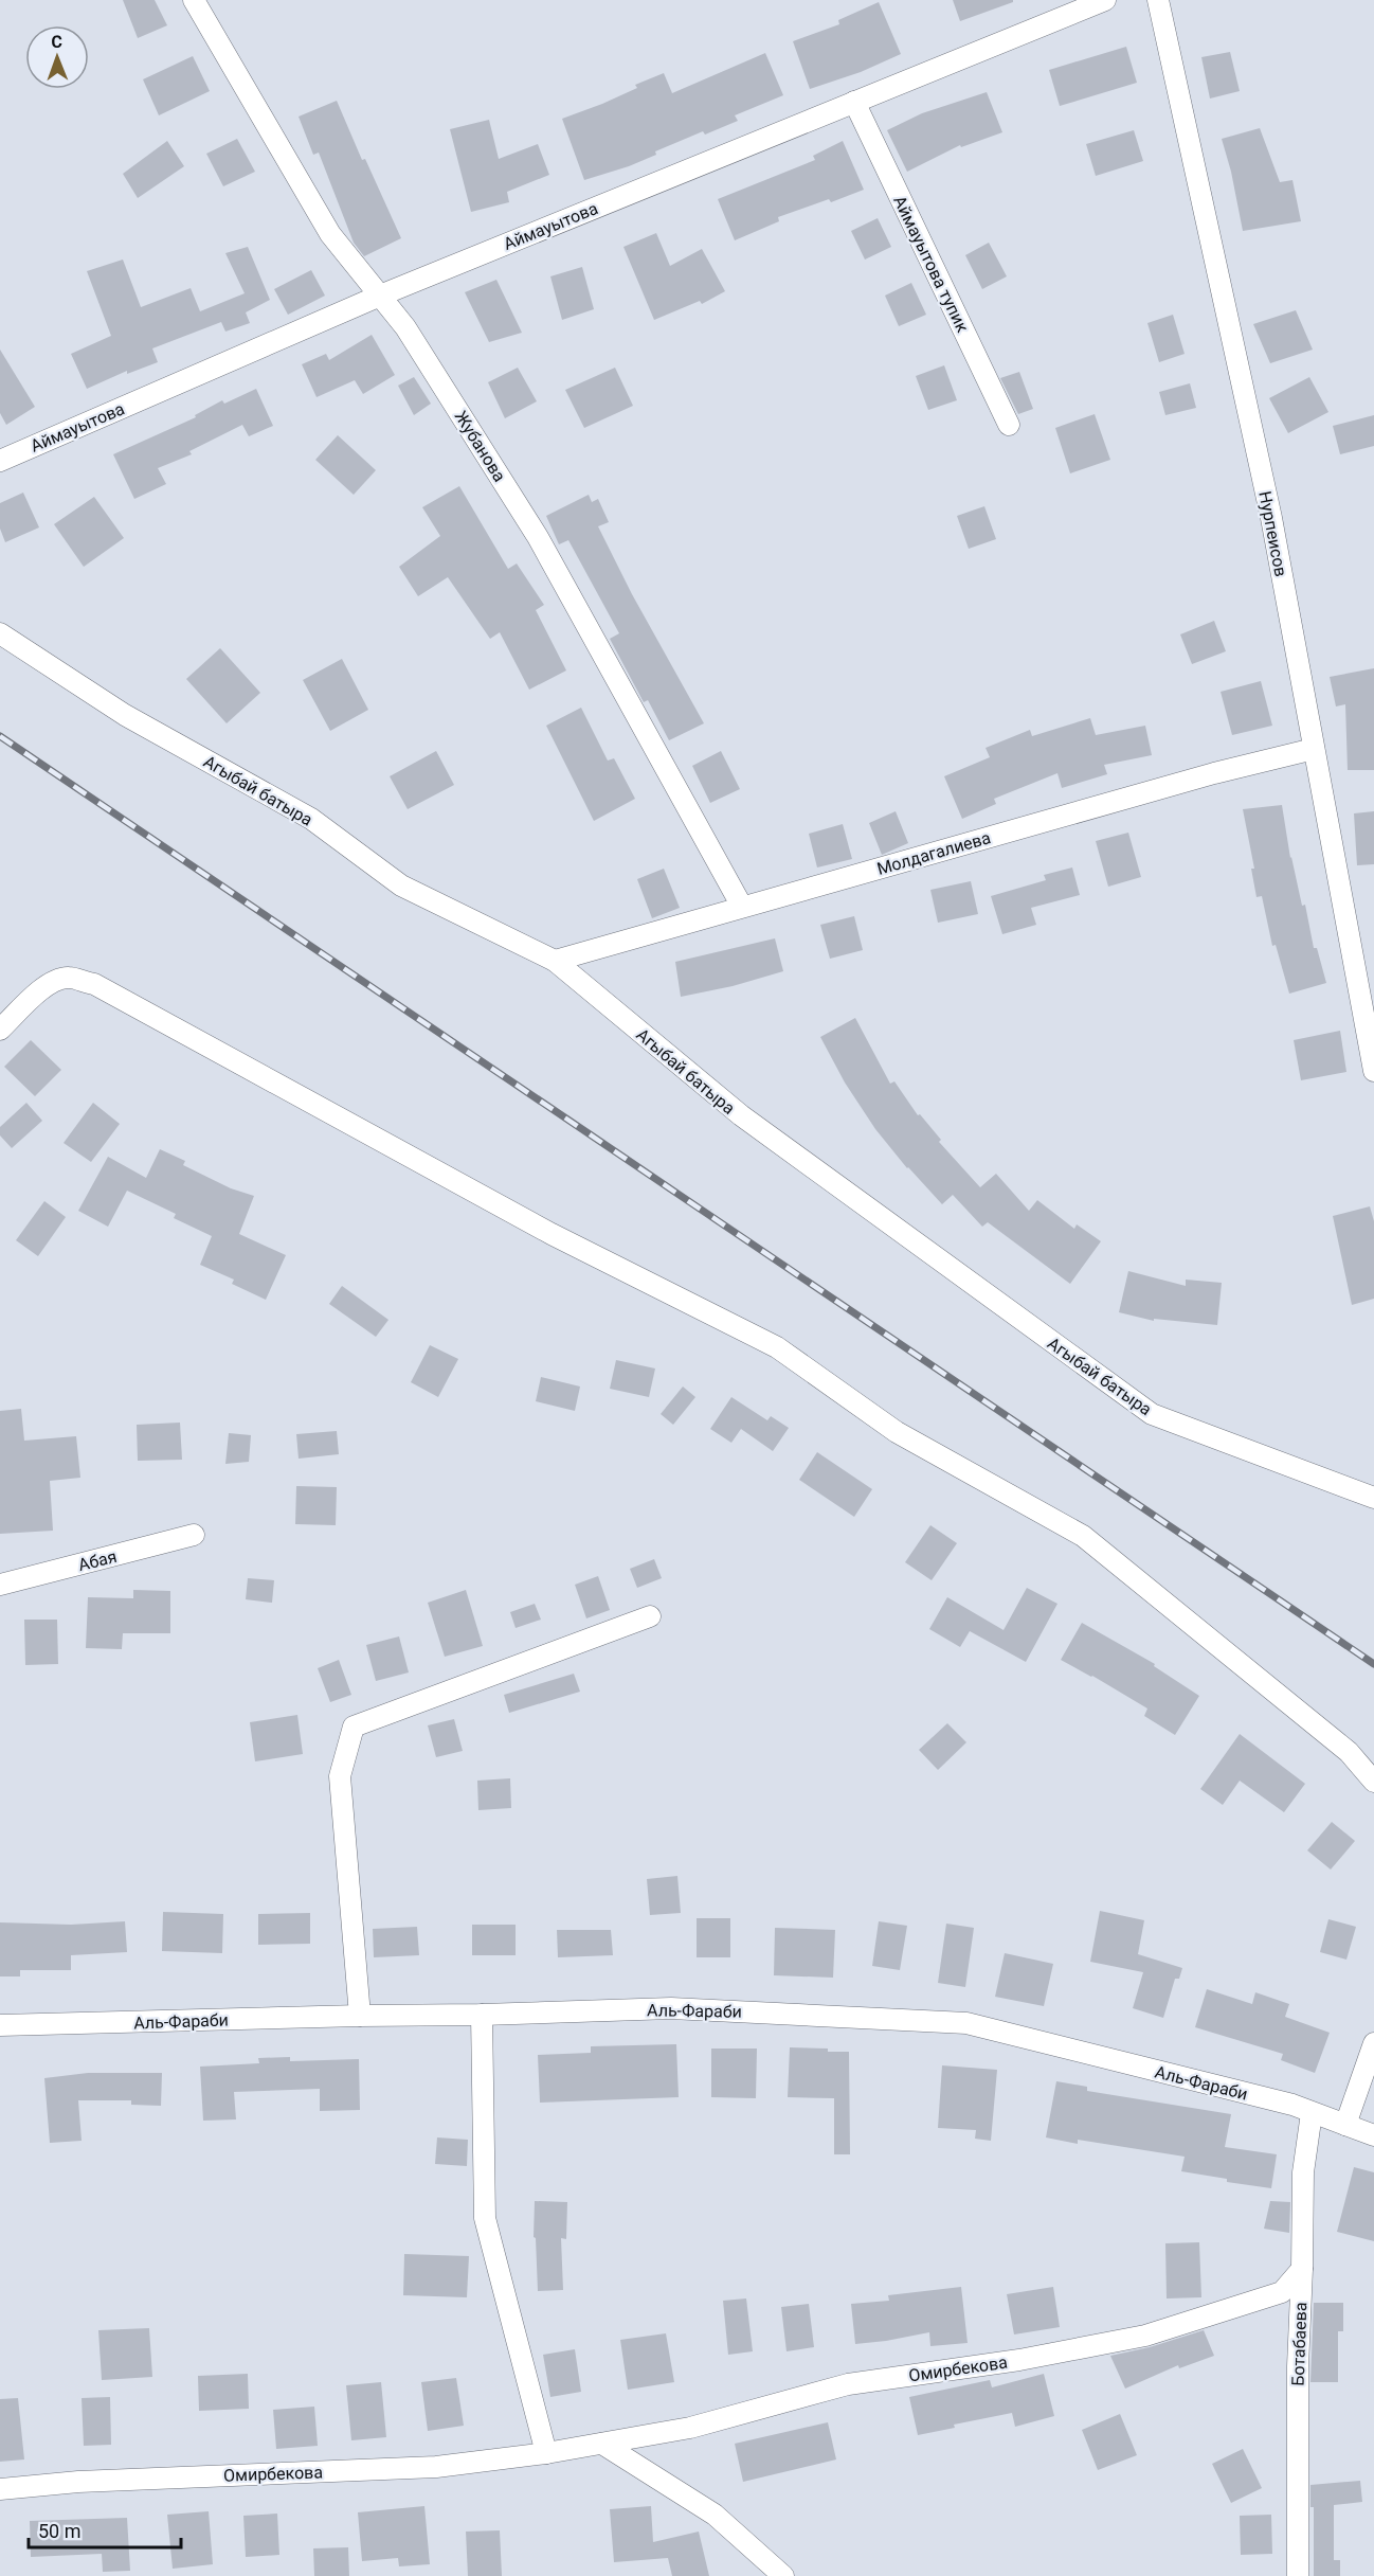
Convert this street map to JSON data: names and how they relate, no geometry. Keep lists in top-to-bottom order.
{
  "streets": {
    "street": [
      "Аймауытова",
      "Аймауытова тупик",
      "Жубанова",
      "Нурпеисов",
      "Агыбай батыра",
      "Молдагалиева",
      "Абая",
      "Аль-Фараби",
      "Ботабаева",
      "Омирбекова"
    ]
  },
  "crossings": [
    ["Аймауытова", "Аймауытова тупик"],
    ["Аймауытова", "Жубанова"],
    ["Жубанова", "Молдагалиева"],
    ["Нурпеисов", "Молдагалиева"],
    ["Агыбай батыра", "Молдагалиева"],
    ["Аль-Фараби", "Ботабаева"],
    ["Ботабаева", "Омирбекова"]
  ],
  "scale_bar": "50 m",
  "north": "top"
}
